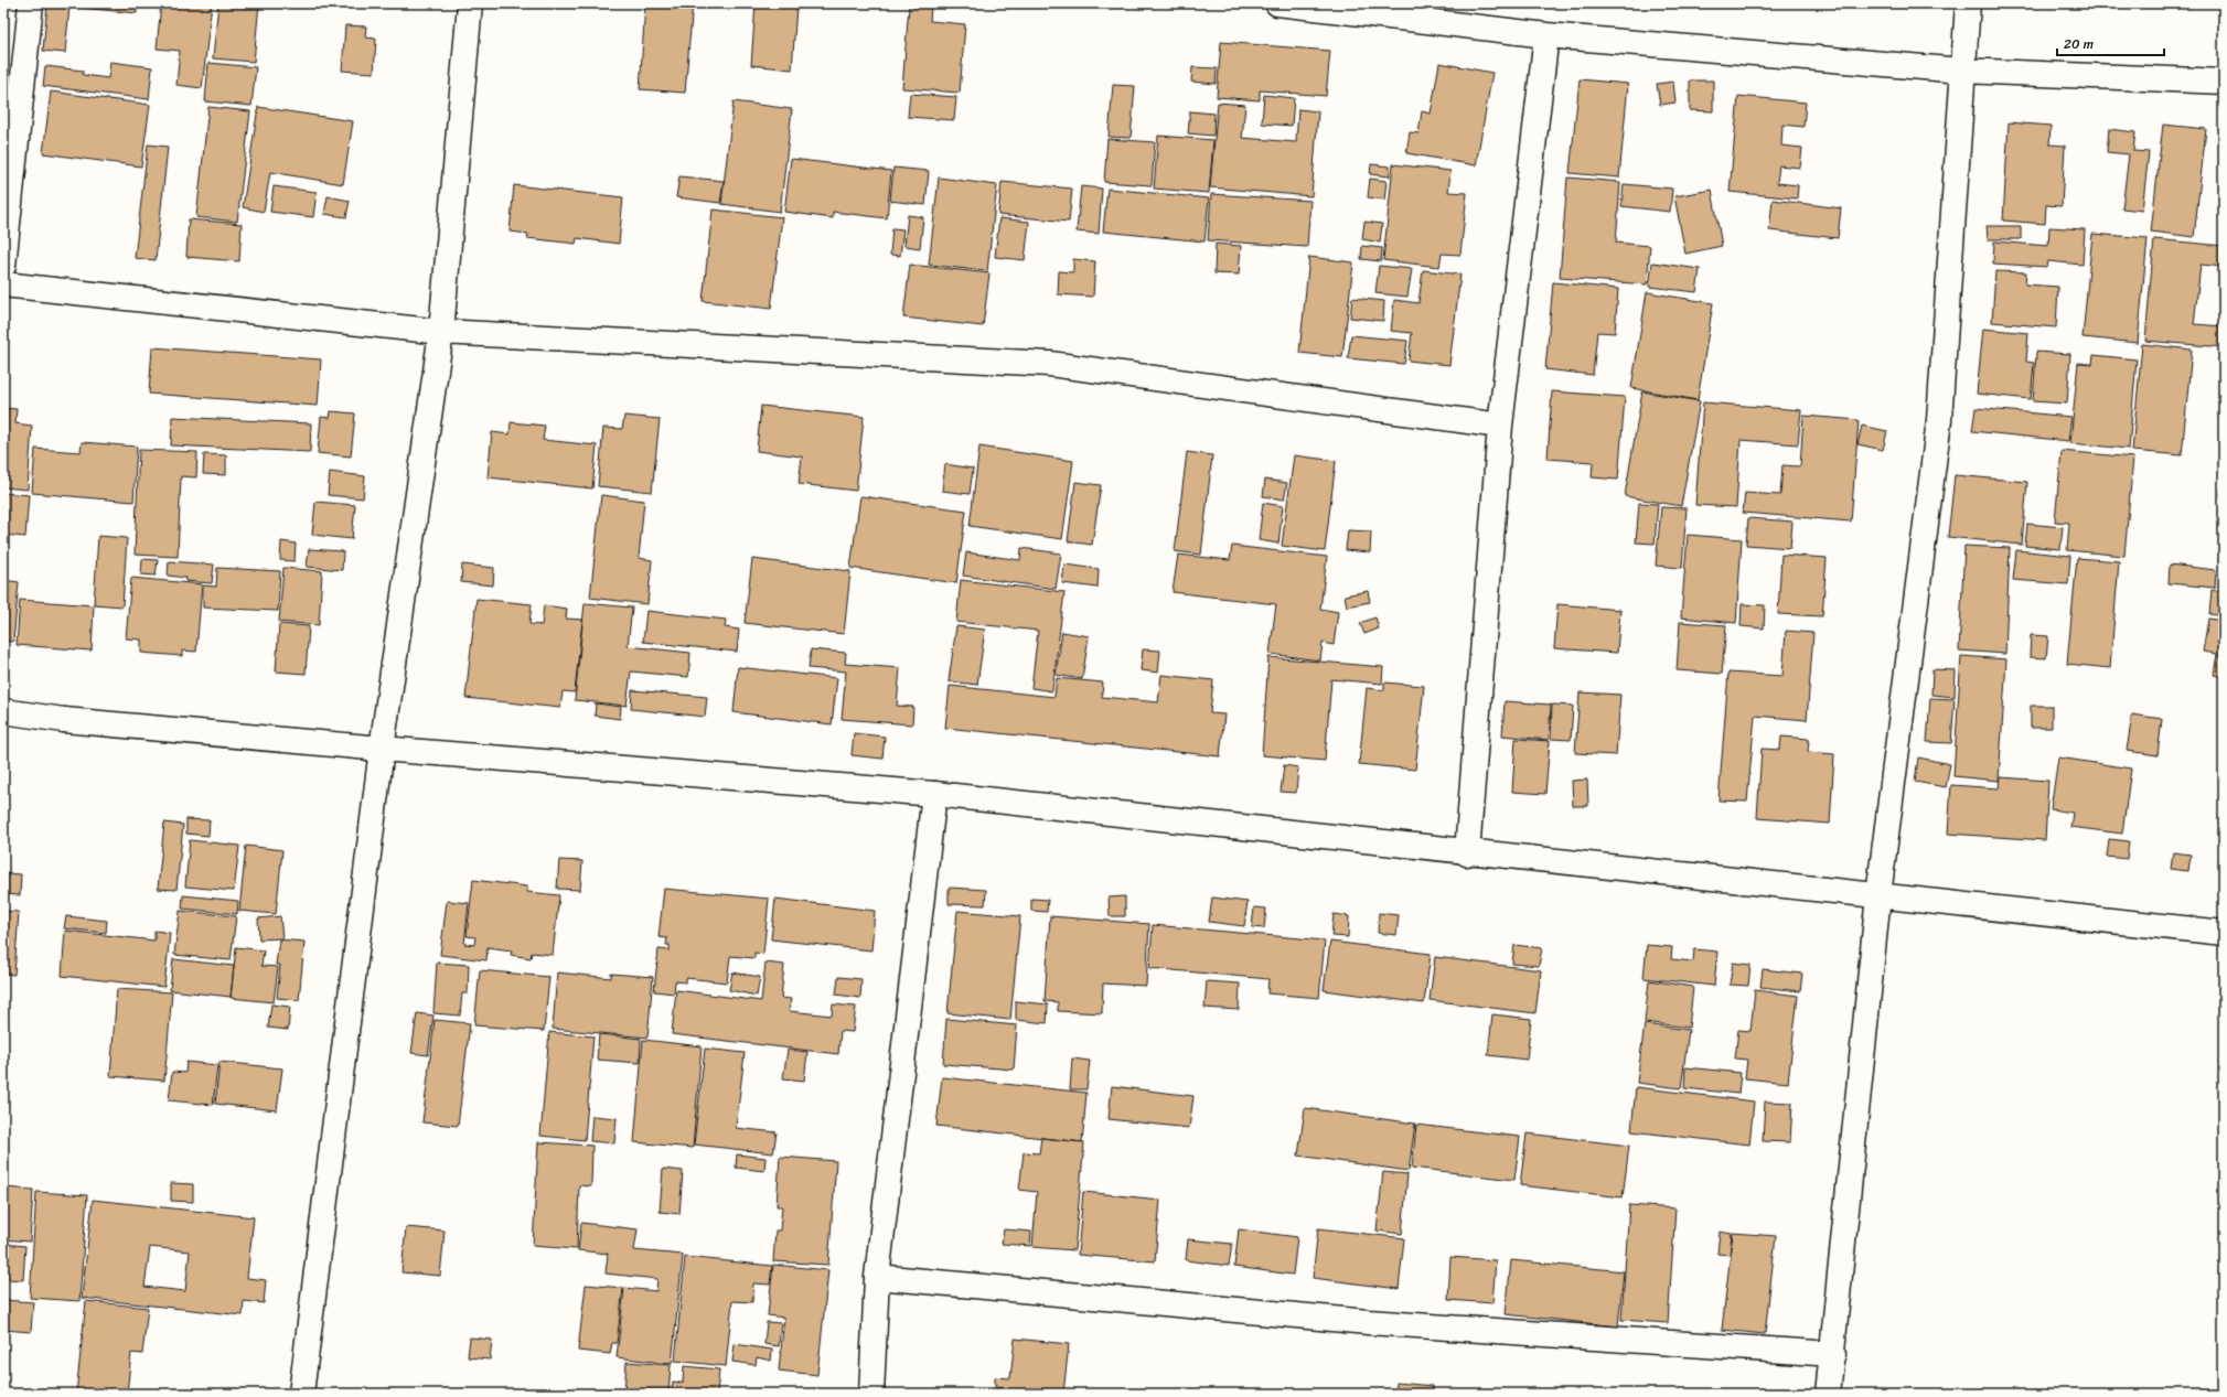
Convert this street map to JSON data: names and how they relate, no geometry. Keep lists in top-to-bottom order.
{
  "scale_bar": "20 m"
}
